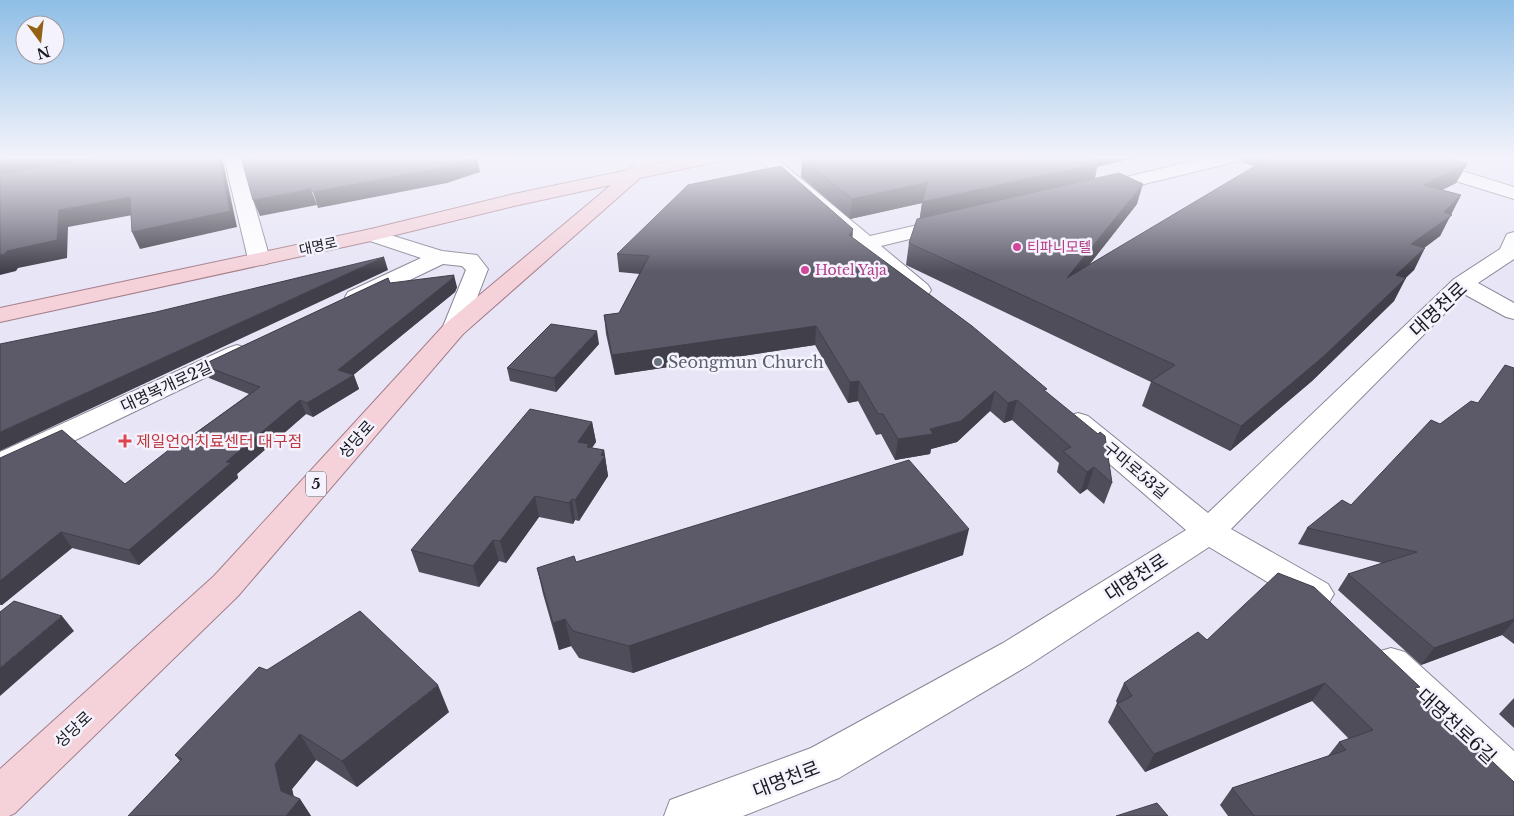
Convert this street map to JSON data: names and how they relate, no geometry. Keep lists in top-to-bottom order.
{
  "streets": {
    "main road": ["대명로", "성당로", "5"],
    "street": [
      "대명천로",
      "대명복개로2길",
      "구마로53길",
      "대명천로6길"
    ]
  },
  "crossings": [
    ["대명천로", "구마로53길"]
  ],
  "places": {
    "other": ["티파니모텔", "Hotel Yaja", "Seongmun Church"],
    "health": ["제일언어치료센터 대구점"]
  },
  "north": "bottom"
}
